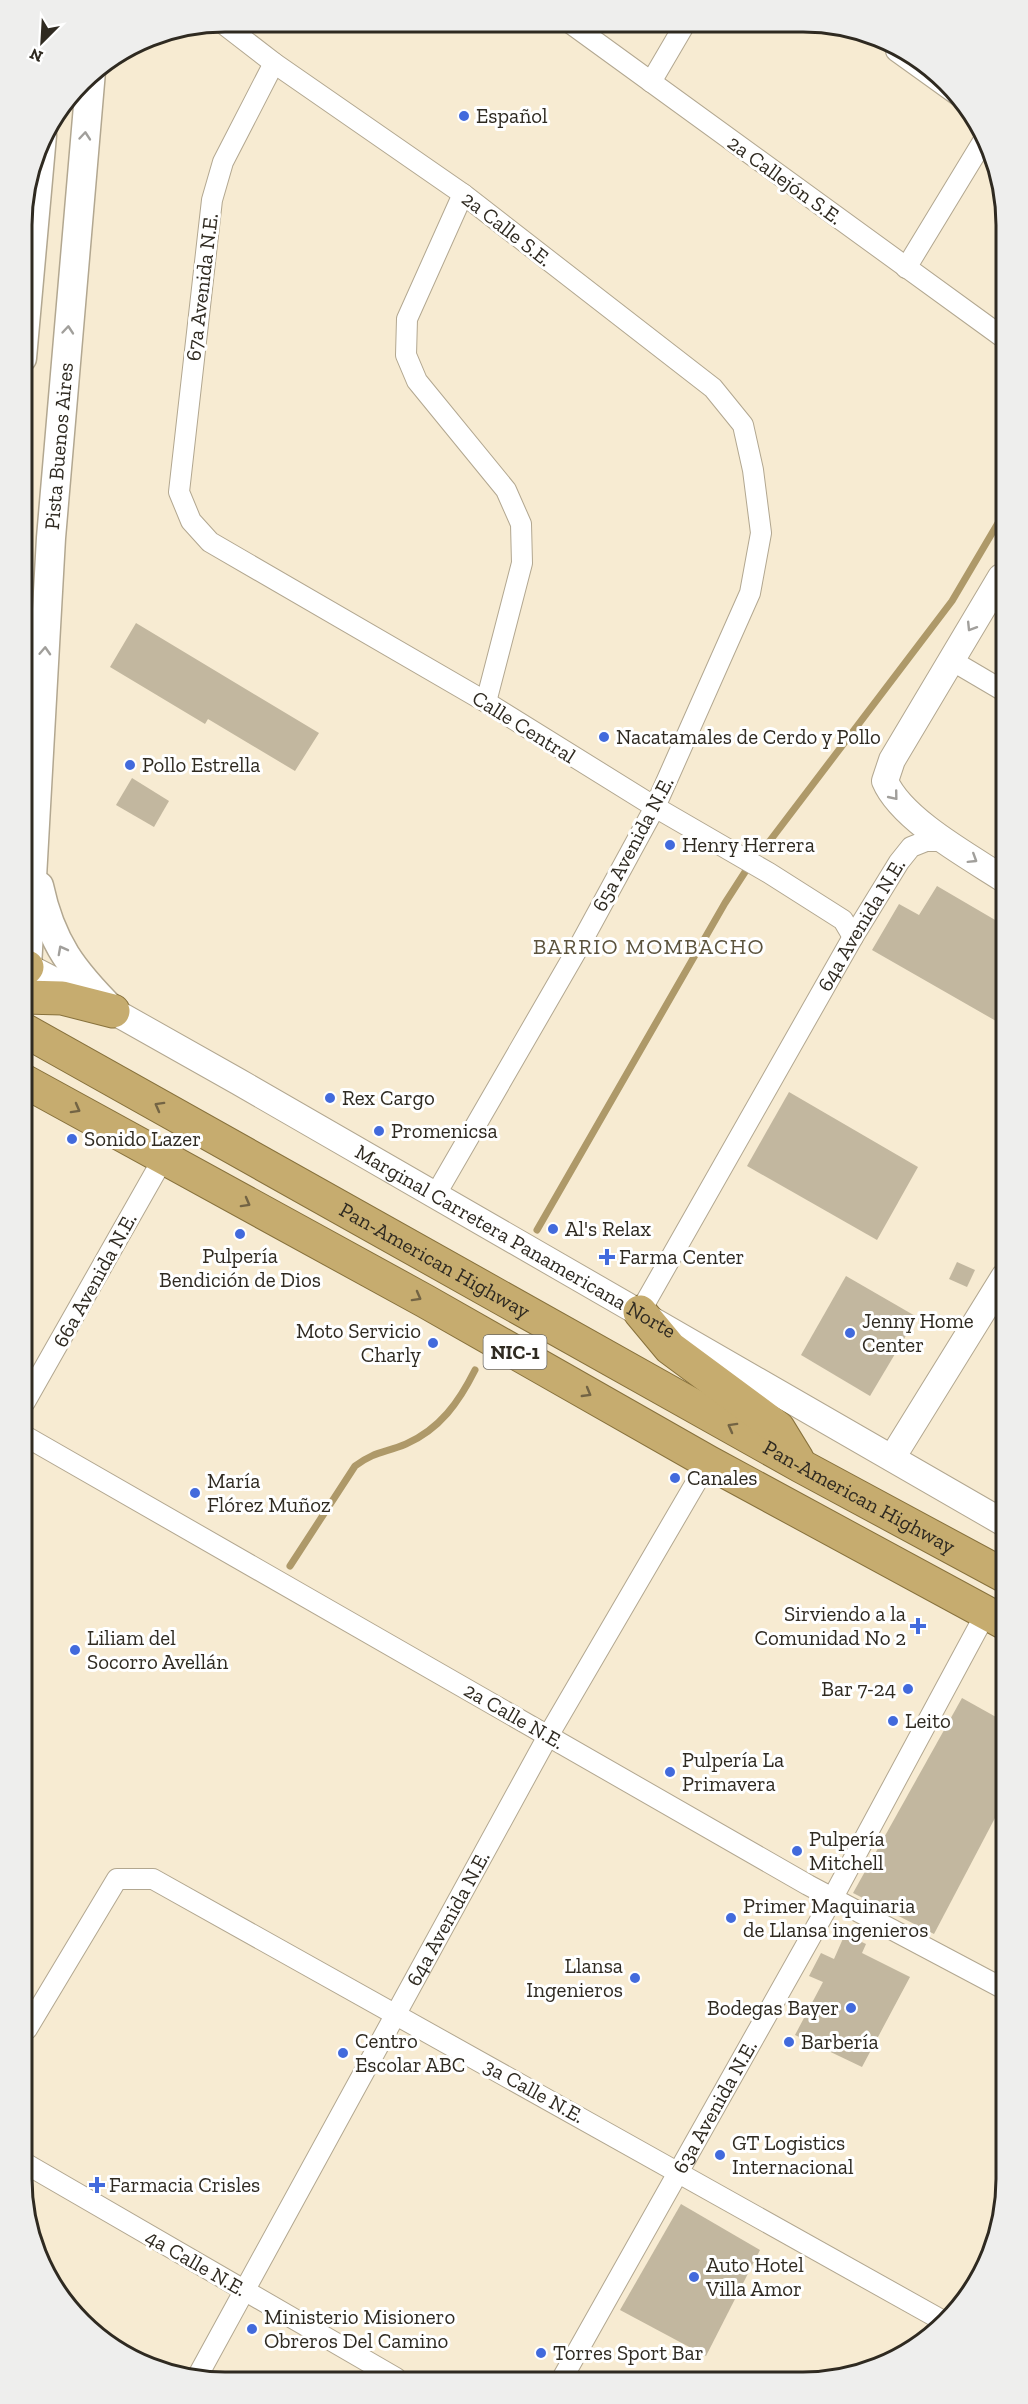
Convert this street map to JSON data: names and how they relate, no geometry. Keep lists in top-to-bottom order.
{
  "streets": {
    "highway": ["Pan-American Highway", "NIC-1"],
    "main road": ["Pista Buenos Aires"],
    "street": [
      "2a Callejón S.E.",
      "2a Calle S.E.",
      "67a Avenida N.E.",
      "Calle Central",
      "65a Avenida N.E.",
      "64a Avenida N.E.",
      "Marginal Carretera Panamericana Norte",
      "66a Avenida N.E.",
      "2a Calle N.E.",
      "3a Calle N.E.",
      "63a Avenida N.E.",
      "4a Calle N.E."
    ]
  },
  "crossings": [
    ["2a Calle S.E.", "67a Avenida N.E."],
    ["2a Calle S.E.", "65a Avenida N.E."],
    ["67a Avenida N.E.", "Calle Central"],
    ["Calle Central", "65a Avenida N.E."],
    ["Calle Central", "64a Avenida N.E."],
    ["65a Avenida N.E.", "Marginal Carretera Panamericana Norte"],
    ["64a Avenida N.E.", "Marginal Carretera Panamericana Norte"],
    ["64a Avenida N.E.", "Pan-American Highway"],
    ["64a Avenida N.E.", "2a Calle N.E."],
    ["64a Avenida N.E.", "3a Calle N.E."],
    ["64a Avenida N.E.", "4a Calle N.E."],
    ["Pan-American Highway", "66a Avenida N.E."],
    ["Pan-American Highway", "63a Avenida N.E."],
    ["2a Calle N.E.", "63a Avenida N.E."],
    ["3a Calle N.E.", "63a Avenida N.E."]
  ],
  "one_way": ["Pista Buenos Aires"],
  "districts": ["BARRIO MOMBACHO"],
  "places": {
    "other": [
      "Español",
      "Nacatamales de Cerdo y Pollo",
      "Pollo Estrella",
      "Henry Herrera",
      "Rex Cargo",
      "Promenicsa",
      "Sonido Lazer",
      "Al's Relax",
      "Pulpería Bendición de Dios",
      "Jenny Home Center",
      "Moto Servicio Charly",
      "Canales",
      "María Flórez Muñoz",
      "Liliam del Socorro Avellán",
      "Bar 7-24",
      "Leito",
      "Pulpería La Primavera",
      "Pulpería Mitchell",
      "Primer Maquinaria de Llansa ingenieros",
      "Llansa Ingenieros",
      "Bodegas Bayer",
      "Barbería",
      "Centro Escolar ABC",
      "GT Logistics Internacional",
      "Auto Hotel Villa Amor",
      "Ministerio Misionero Obreros Del Camino",
      "Torres Sport Bar"
    ],
    "health": ["Farma Center", "Sirviendo a la Comunidad No 2", "Farmacia Crisles"]
  },
  "north": "bottom left"
}
